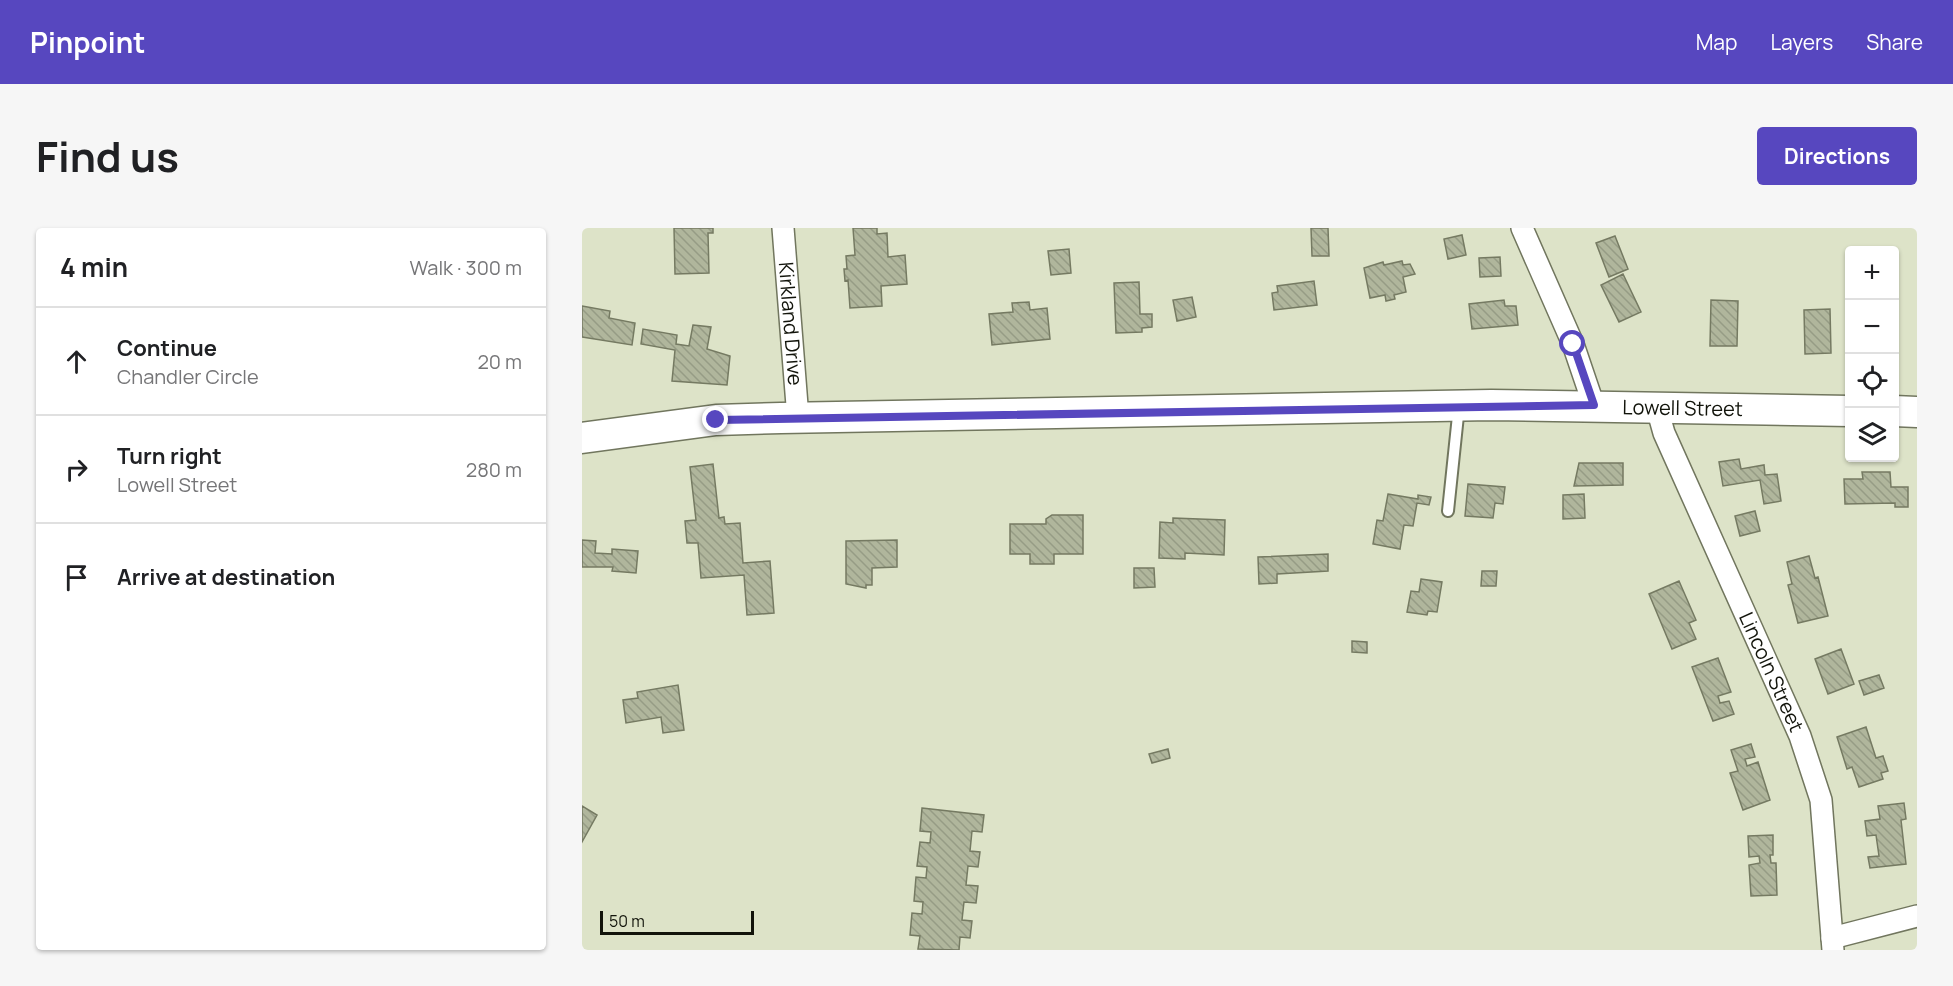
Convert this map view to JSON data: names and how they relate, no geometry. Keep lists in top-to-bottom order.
{
  "streets": {
    "main road": ["Lowell Street"],
    "street": ["Kirkland Drive", "Lincoln Street"]
  },
  "crossings": [
    ["Kirkland Drive", "Lowell Street"],
    ["Lowell Street", "Lincoln Street"]
  ],
  "scale_bar": "50 m",
  "page": {
    "header": "Pinpoint",
    "nav": ["Map", "Layers", "Share"],
    "title": "Find us",
    "buttons": "Directions",
    "heading": ["4 min", "Walk · 300 m"],
    "map_buttons": ["+", "−"],
    "list": [
      ["Continue", "Chandler Circle", "20 m"],
      ["Turn right", "Lowell Street", "280 m"],
      "Arrive at destination"
    ],
    "scale": "50 m"
  }
}
